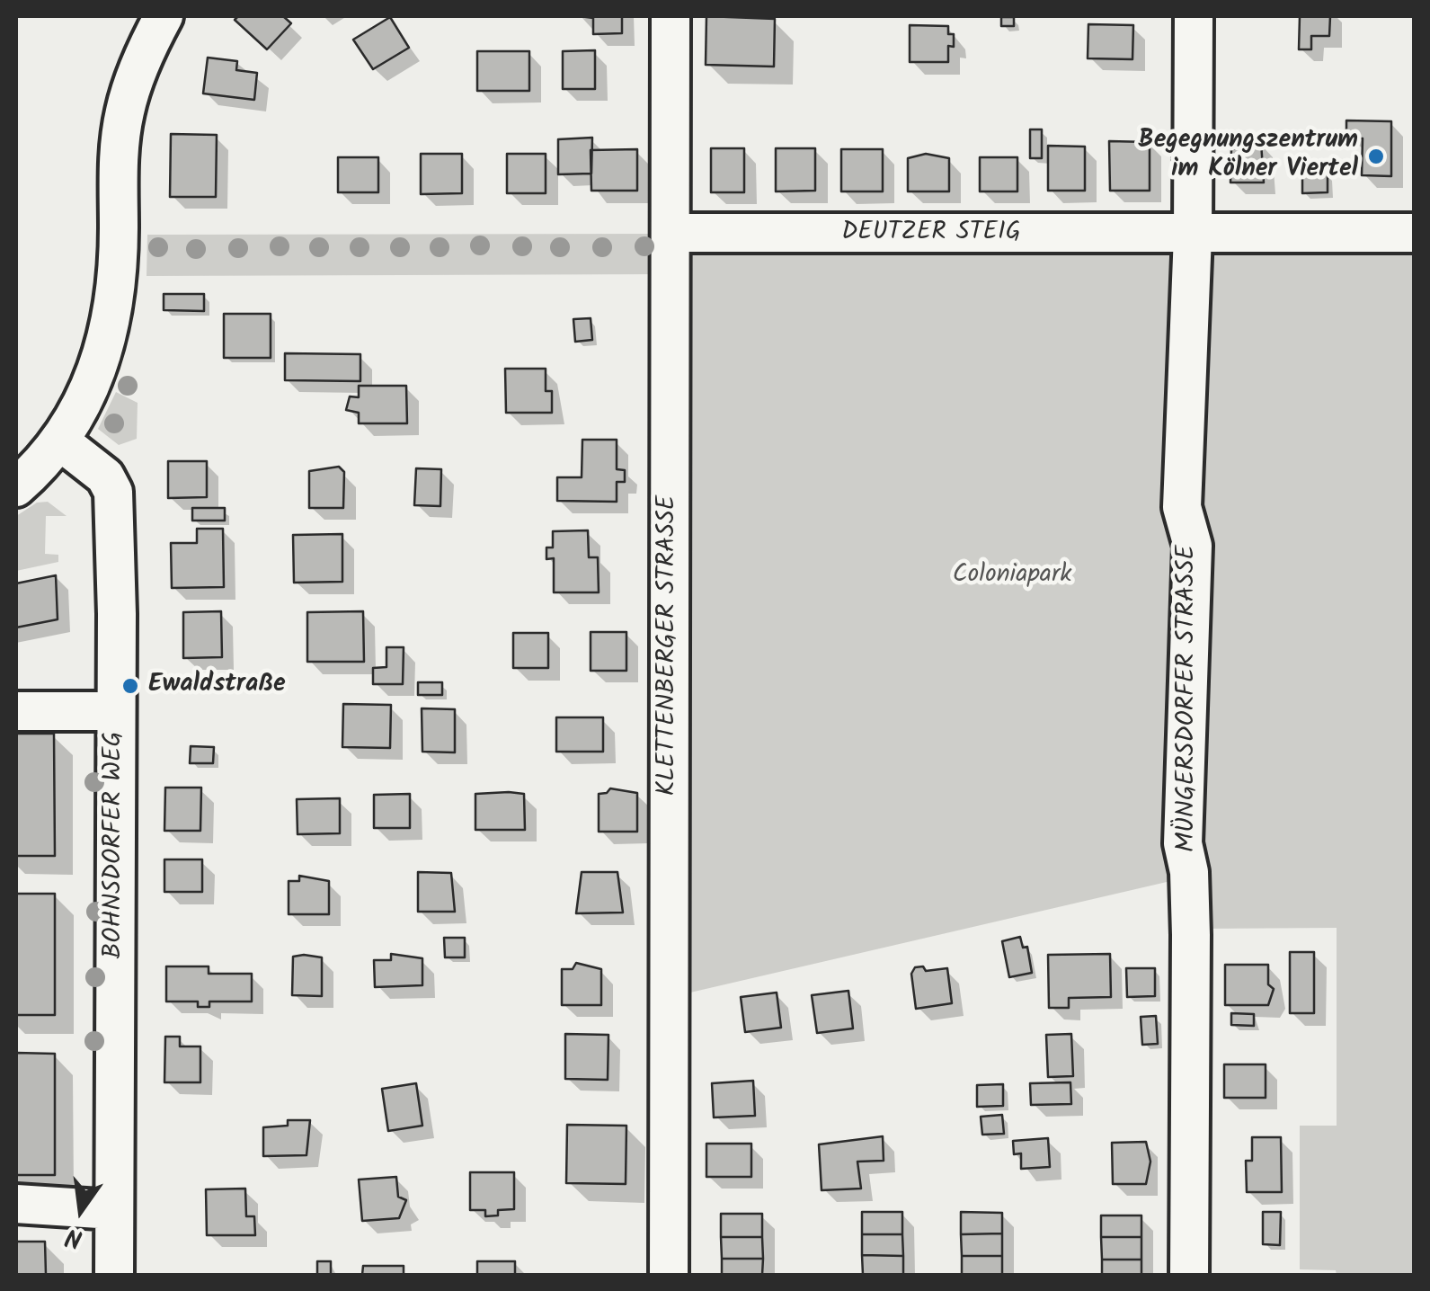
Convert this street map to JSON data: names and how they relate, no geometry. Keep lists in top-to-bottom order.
{
  "streets": {
    "street": [
      "DEUTZER STEIG",
      "KLETTENBERGER STRASSE",
      "MÜNGERSDORFER STRASSE",
      "BOHNSDORFER WEG"
    ]
  },
  "crossings": [
    ["DEUTZER STEIG", "KLETTENBERGER STRASSE"],
    ["DEUTZER STEIG", "MÜNGERSDORFER STRASSE"]
  ],
  "parks": ["Coloniapark"],
  "places": ["Begegnungszentrum im Kölner Viertel", "Ewaldstraße"],
  "north": "bottom"
}
